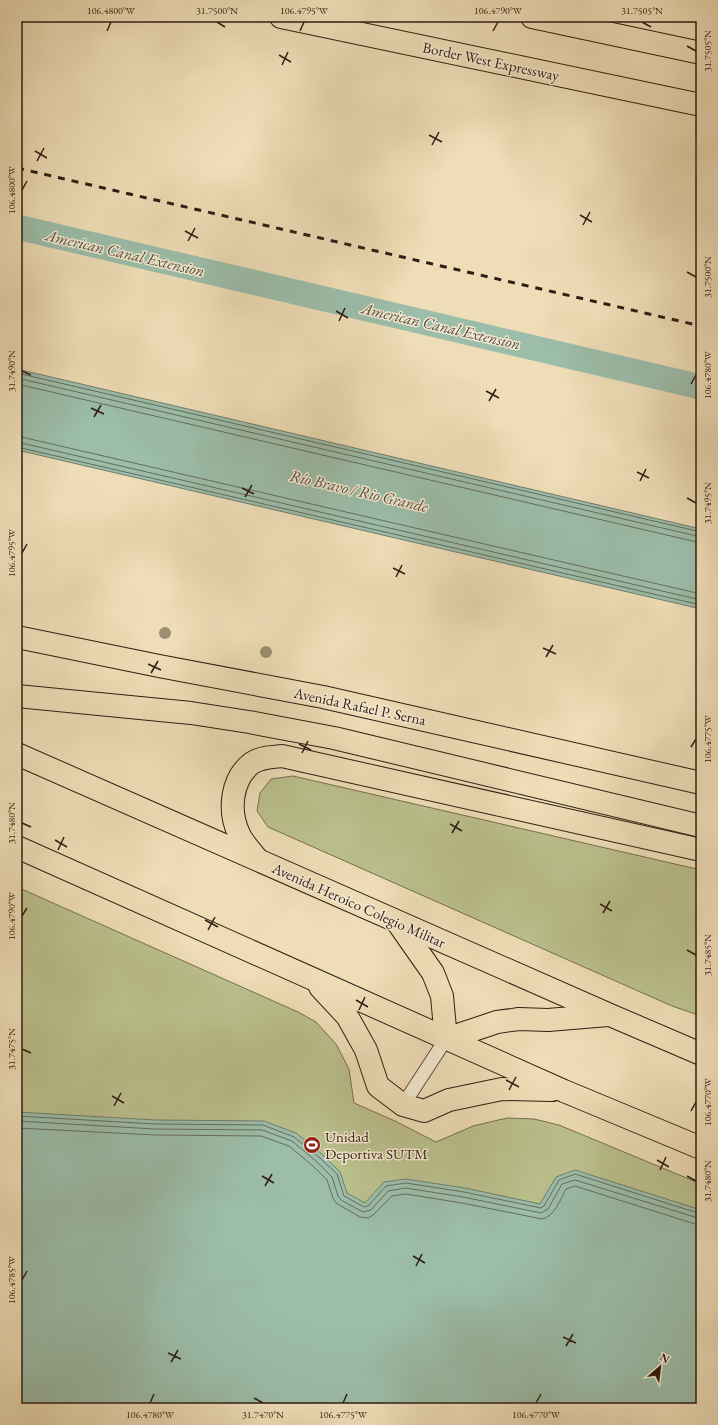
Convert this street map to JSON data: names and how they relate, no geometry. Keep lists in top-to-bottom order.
{
  "streets": {
    "main road": ["Border West Expressway", "Avenida Rafael P. Serna", "Avenida Heroico Colegio Militar"]
  },
  "water": ["American Canal Extension", "Río Bravo / Rio Grande"],
  "places": {
    "sports": ["Unidad Deportiva SUTM"]
  },
  "north": "top right",
  "coordinates": [
    "106.4800°W",
    "31.7500°N",
    "106.4795°W",
    "106.4790°W",
    "31.7505°N",
    "31.7490°N",
    "106.4780°W",
    "31.7495°N",
    "106.4775°W",
    "31.7480°N",
    "31.7485°N",
    "31.7475°N",
    "106.4770°W",
    "106.4785°W",
    "31.7470°N"
  ]
}
